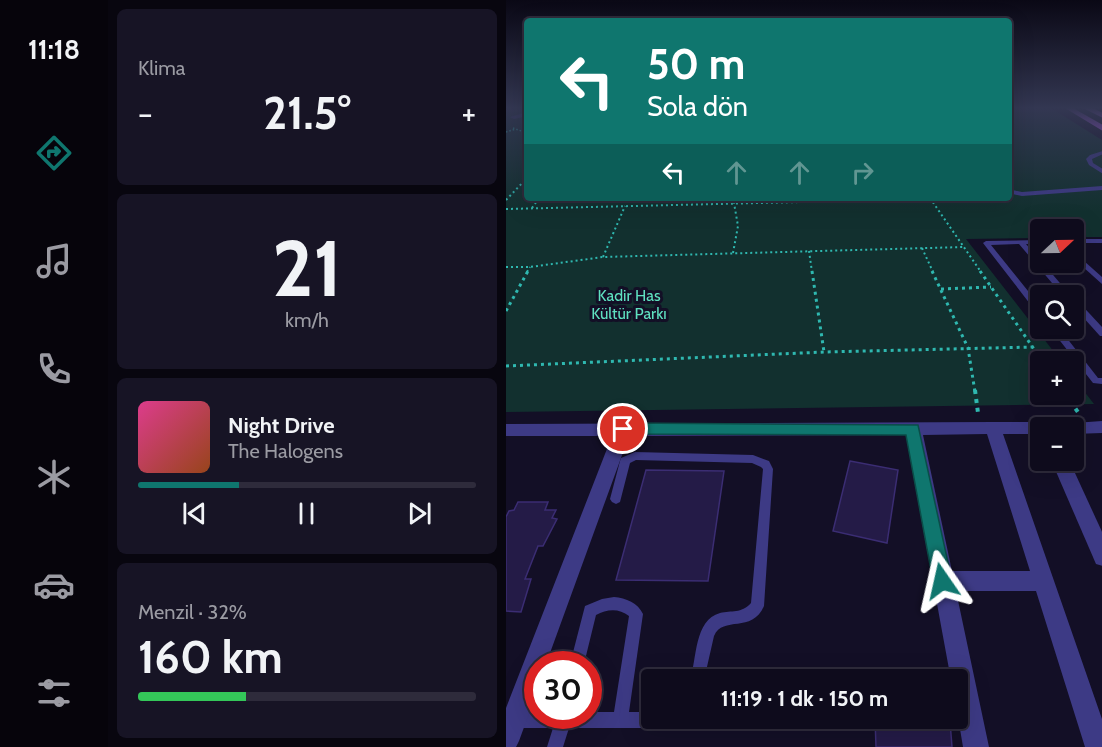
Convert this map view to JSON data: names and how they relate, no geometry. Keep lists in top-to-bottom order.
{
  "parks": ["Kadir Has Kültür Parkı"],
  "north": "right",
  "page": {
    "tabs": "11:18",
    "tile": [
      "Klima",
      ["21", "km/h"],
      ["Menzil · 32%", "160 km"]
    ],
    "turn": ["50 m", "Sola dön"],
    "heat": ["−", "21.5°", "+"],
    "map_buttons": ["+", "−"],
    "song": ["Night Drive", "The Halogens"],
    "limit": "30",
    "trip": "11:19 · 1 dk · 150 m"
  }
}
